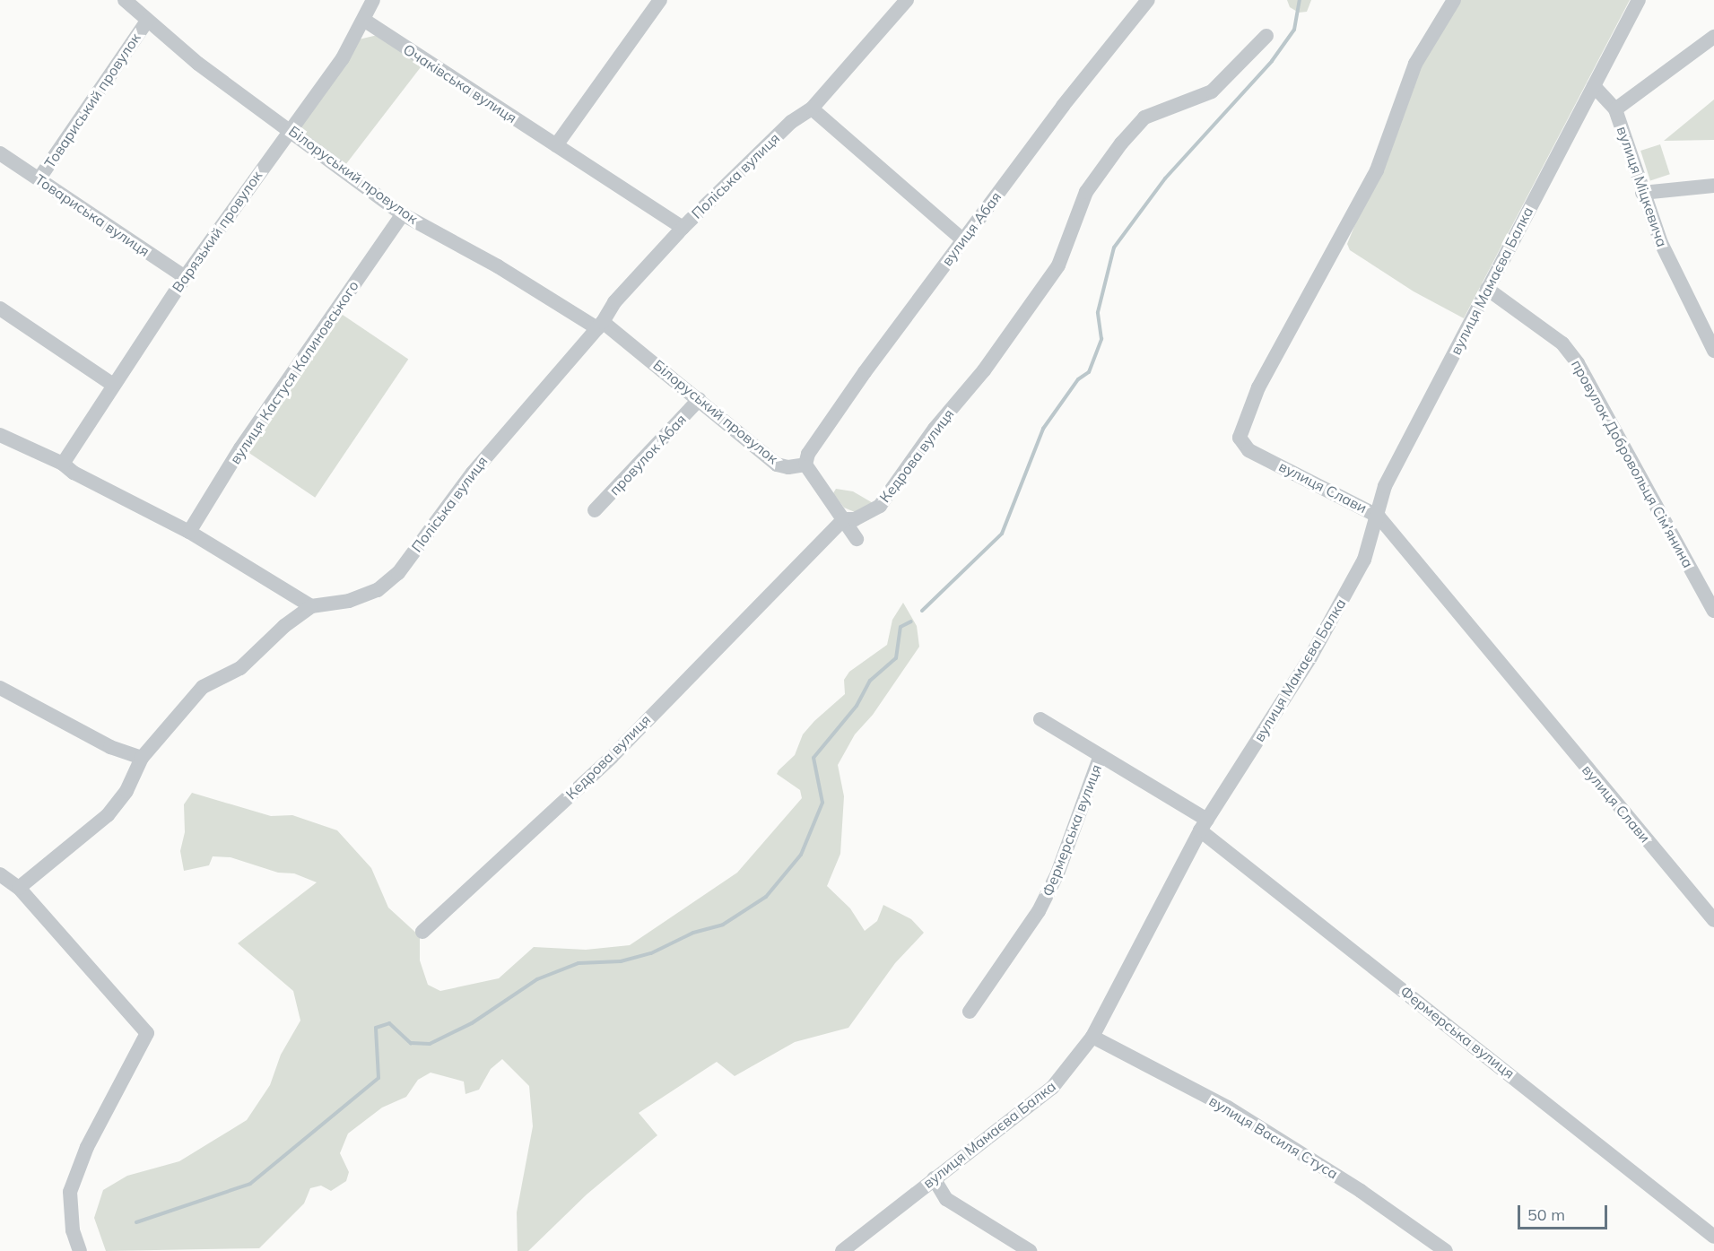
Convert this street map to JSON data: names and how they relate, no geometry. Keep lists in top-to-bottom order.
{
  "streets": {
    "street": [
      "Очаківська вулиця",
      "Товариський провулок",
      "Білоруський провулок",
      "Поліська вулиця",
      "вулиця Міцкевича",
      "Товариська вулиця",
      "вулиця Абая",
      "Варязький провулок",
      "вулиця Мамаєва Балка",
      "вулиця Кастуся Калиновського",
      "провулок Абая",
      "Кедрова вулиця",
      "провулок Добровольця Сім'янина",
      "вулиця Слави",
      "Фермерська вулиця",
      "вулиця Василя Стуса"
    ]
  },
  "crossings": [
    ["Очаківська вулиця", "Поліська вулиця"],
    ["Очаківська вулиця", "Варязький провулок"],
    ["Товариський провулок", "Білоруський провулок"],
    ["Товариський провулок", "Товариська вулиця"],
    ["Білоруський провулок", "Поліська вулиця"],
    ["Білоруський провулок", "вулиця Абая"],
    ["Білоруський провулок", "Варязький провулок"],
    ["Білоруський провулок", "вулиця Кастуся Калиновського"],
    ["Білоруський провулок", "провулок Абая"],
    ["вулиця Міцкевича", "вулиця Мамаєва Балка"],
    ["Товариська вулиця", "Варязький провулок"],
    ["вулиця Мамаєва Балка", "провулок Добровольця Сім'янина"],
    ["вулиця Мамаєва Балка", "вулиця Слави"],
    ["вулиця Мамаєва Балка", "Фермерська вулиця"],
    ["вулиця Мамаєва Балка", "вулиця Василя Стуса"]
  ],
  "scale_bar": "50 m"
}
